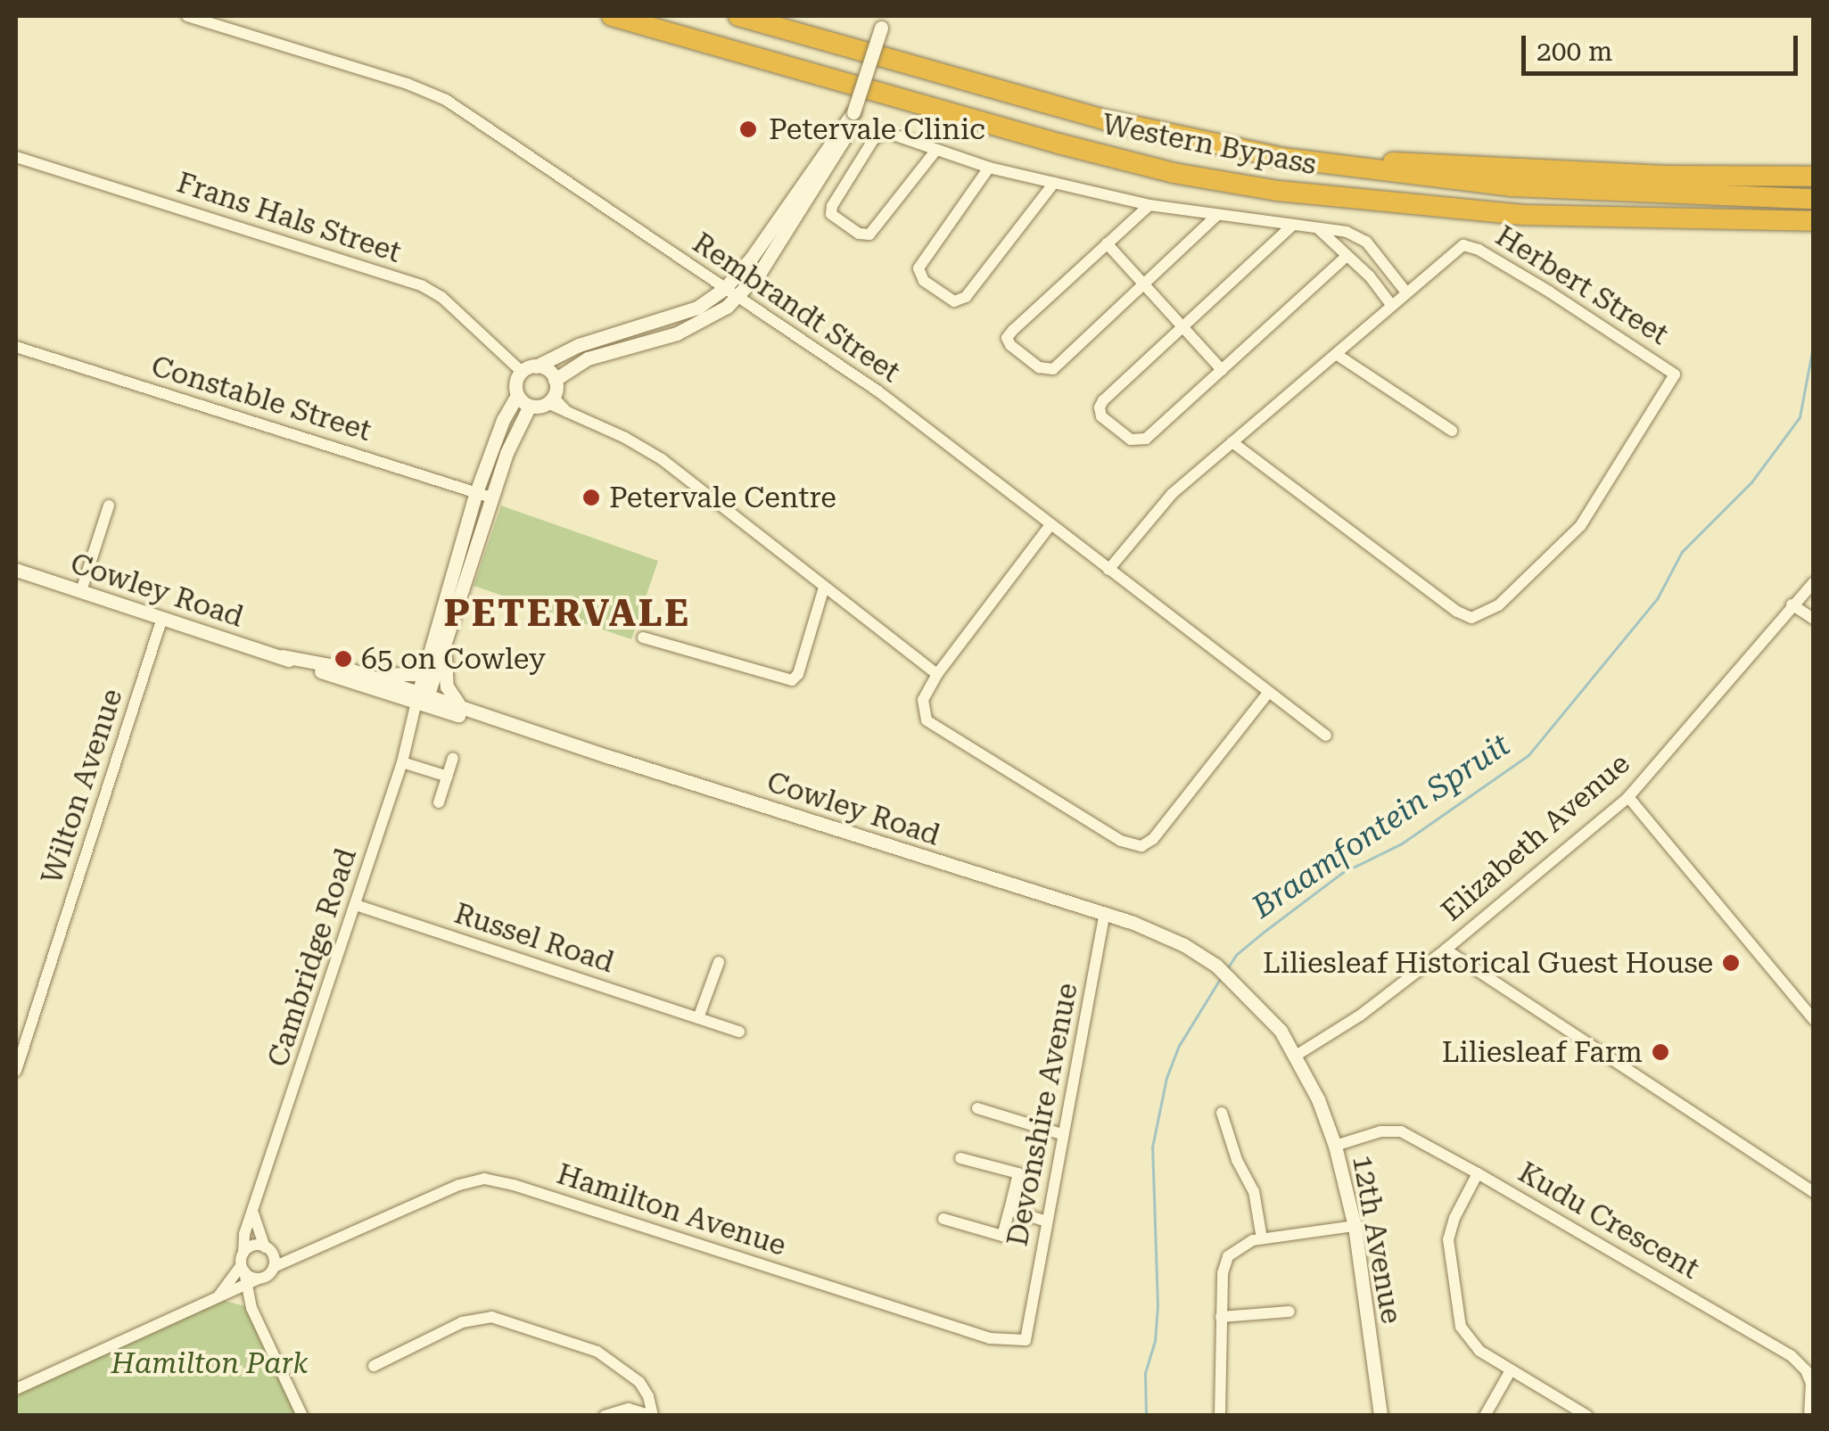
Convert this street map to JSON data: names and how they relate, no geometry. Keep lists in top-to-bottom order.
{
  "streets": {
    "highway": ["Western Bypass"],
    "street": [
      "Frans Hals Street",
      "Herbert Street",
      "Rembrandt Street",
      "Constable Street",
      "Cowley Road",
      "Wilton Avenue",
      "Elizabeth Avenue",
      "Russel Road",
      "Cambridge Road",
      "Devonshire Avenue",
      "Hamilton Avenue",
      "Kudu Crescent",
      "12th Avenue"
    ]
  },
  "crossings": [
    ["Frans Hals Street", "Cambridge Road"],
    ["Herbert Street", "Rembrandt Street"],
    ["Constable Street", "Cambridge Road"],
    ["Cowley Road", "Wilton Avenue"],
    ["Cowley Road", "Cambridge Road"],
    ["Cowley Road", "Devonshire Avenue"],
    ["Cowley Road", "12th Avenue"],
    ["Elizabeth Avenue", "12th Avenue"],
    ["Russel Road", "Cambridge Road"],
    ["Cambridge Road", "Hamilton Avenue"],
    ["Devonshire Avenue", "Hamilton Avenue"],
    ["Devonshire Avenue", "12th Avenue"],
    ["Kudu Crescent", "12th Avenue"]
  ],
  "districts": ["PETERVALE"],
  "water": ["Braamfontein Spruit"],
  "parks": ["Hamilton Park"],
  "places": [
    "Petervale Clinic",
    "Petervale Centre",
    "65 on Cowley",
    "Liliesleaf Historical Guest House",
    "Liliesleaf Farm"
  ],
  "scale_bar": "200 m"
}
